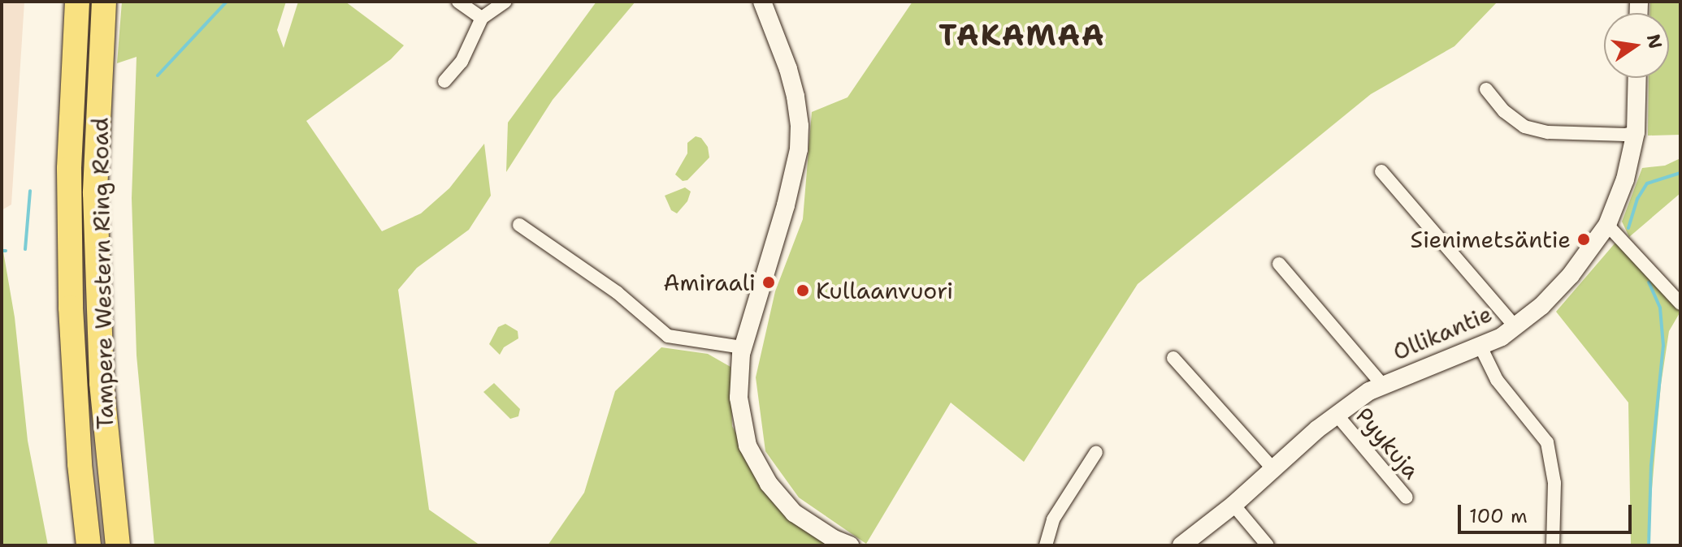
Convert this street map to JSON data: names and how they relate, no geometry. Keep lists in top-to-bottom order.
{
  "streets": {
    "highway": ["Tampere Western Ring Road"],
    "street": ["Ollikantie", "Pyykuja"]
  },
  "crossings": [
    ["Ollikantie", "Pyykuja"]
  ],
  "districts": ["TAKAMAA"],
  "places": ["Sienimetsäntie", "Amiraali", "Kullaanvuori"],
  "scale_bar": "100 m",
  "north": "right"
}
